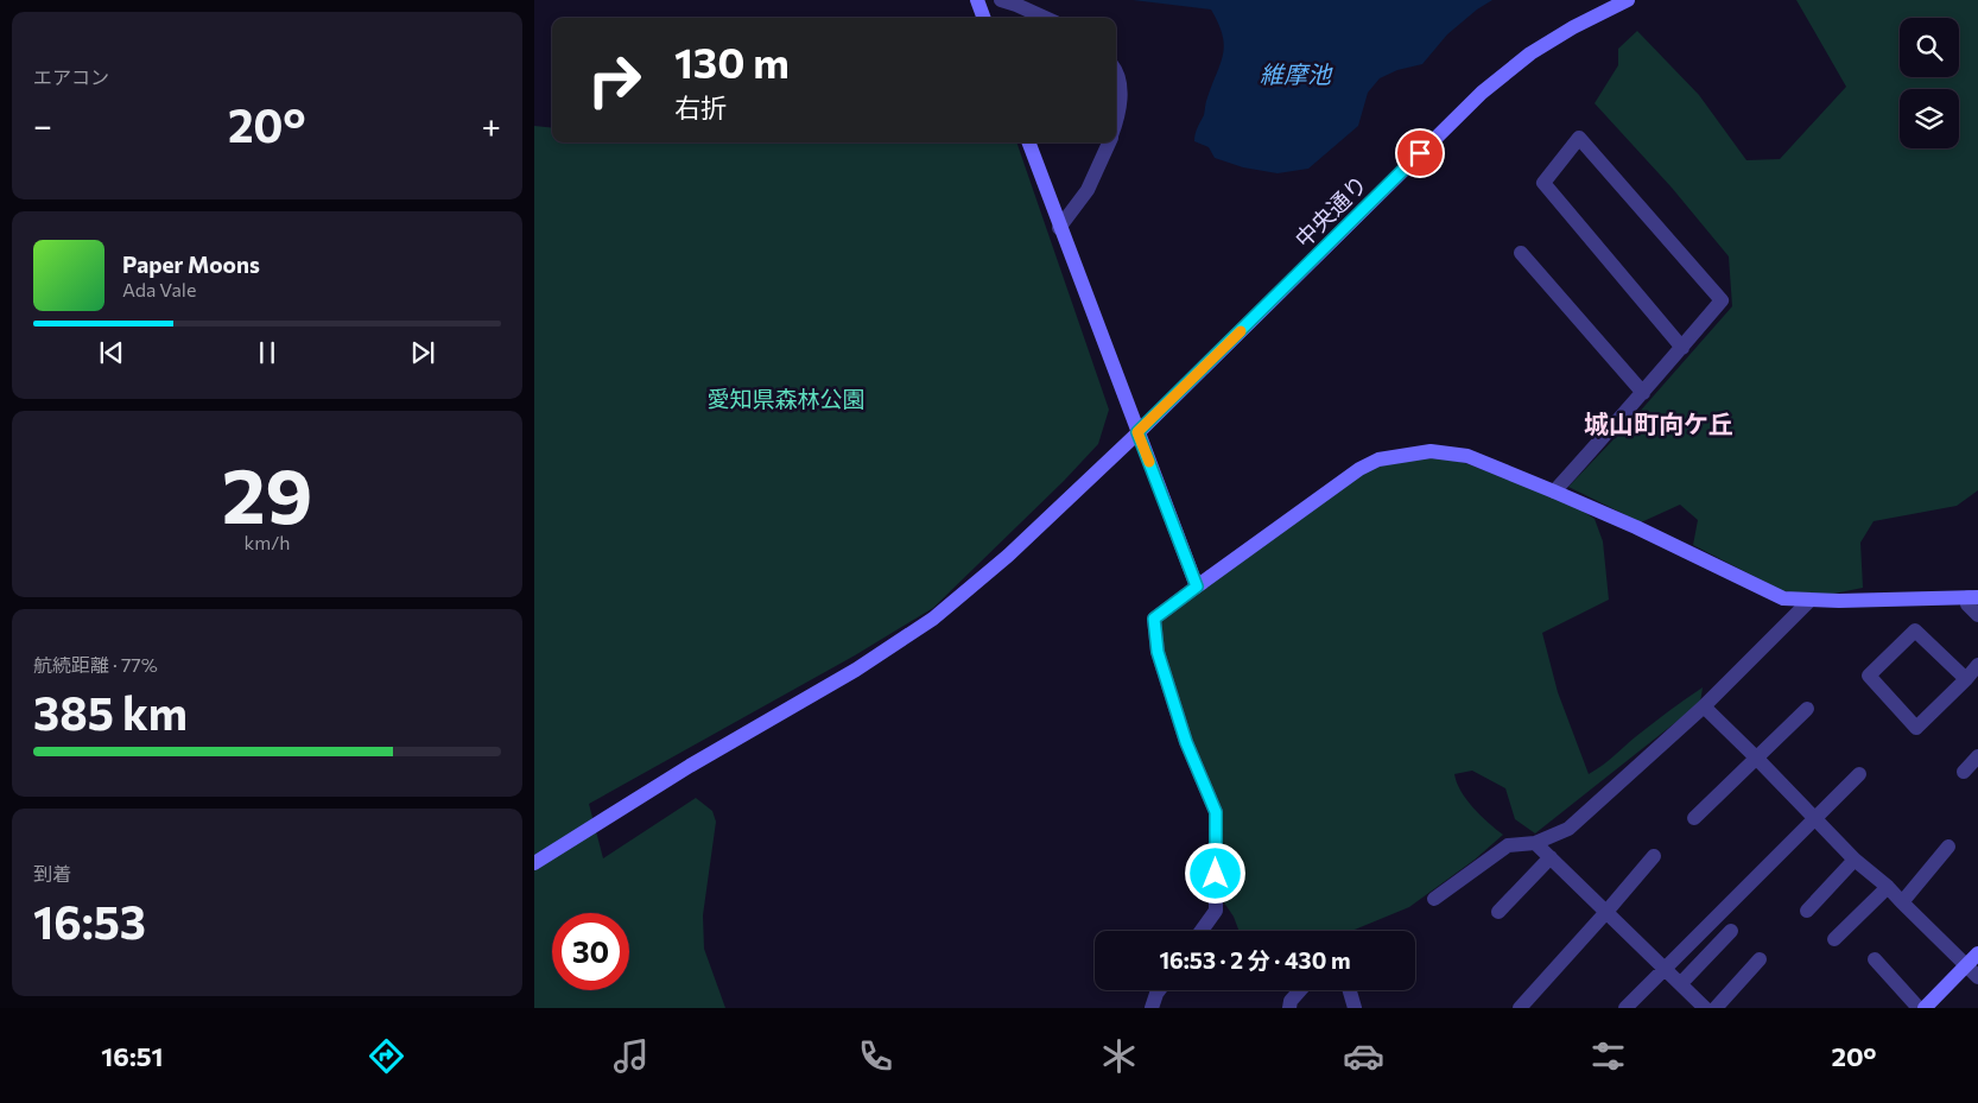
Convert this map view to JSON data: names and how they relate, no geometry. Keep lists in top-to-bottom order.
{
  "streets": {
    "street": ["中央通り"]
  },
  "districts": ["城山町向ケ丘"],
  "water": ["維摩池"],
  "parks": ["愛知県森林公園"],
  "page": {
    "tile": [
      "エアコン",
      ["29", "km/h"],
      ["航続距離 · 77%", "385 km"],
      ["到着", "16:53"]
    ],
    "turn": ["130 m", "右折"],
    "heat": ["−", "20°", "+"],
    "song": ["Paper Moons", "Ada Vale"],
    "limit": "30",
    "trip": "16:53 · 2 分 · 430 m",
    "tabs": ["16:51", "20°"]
  }
}
